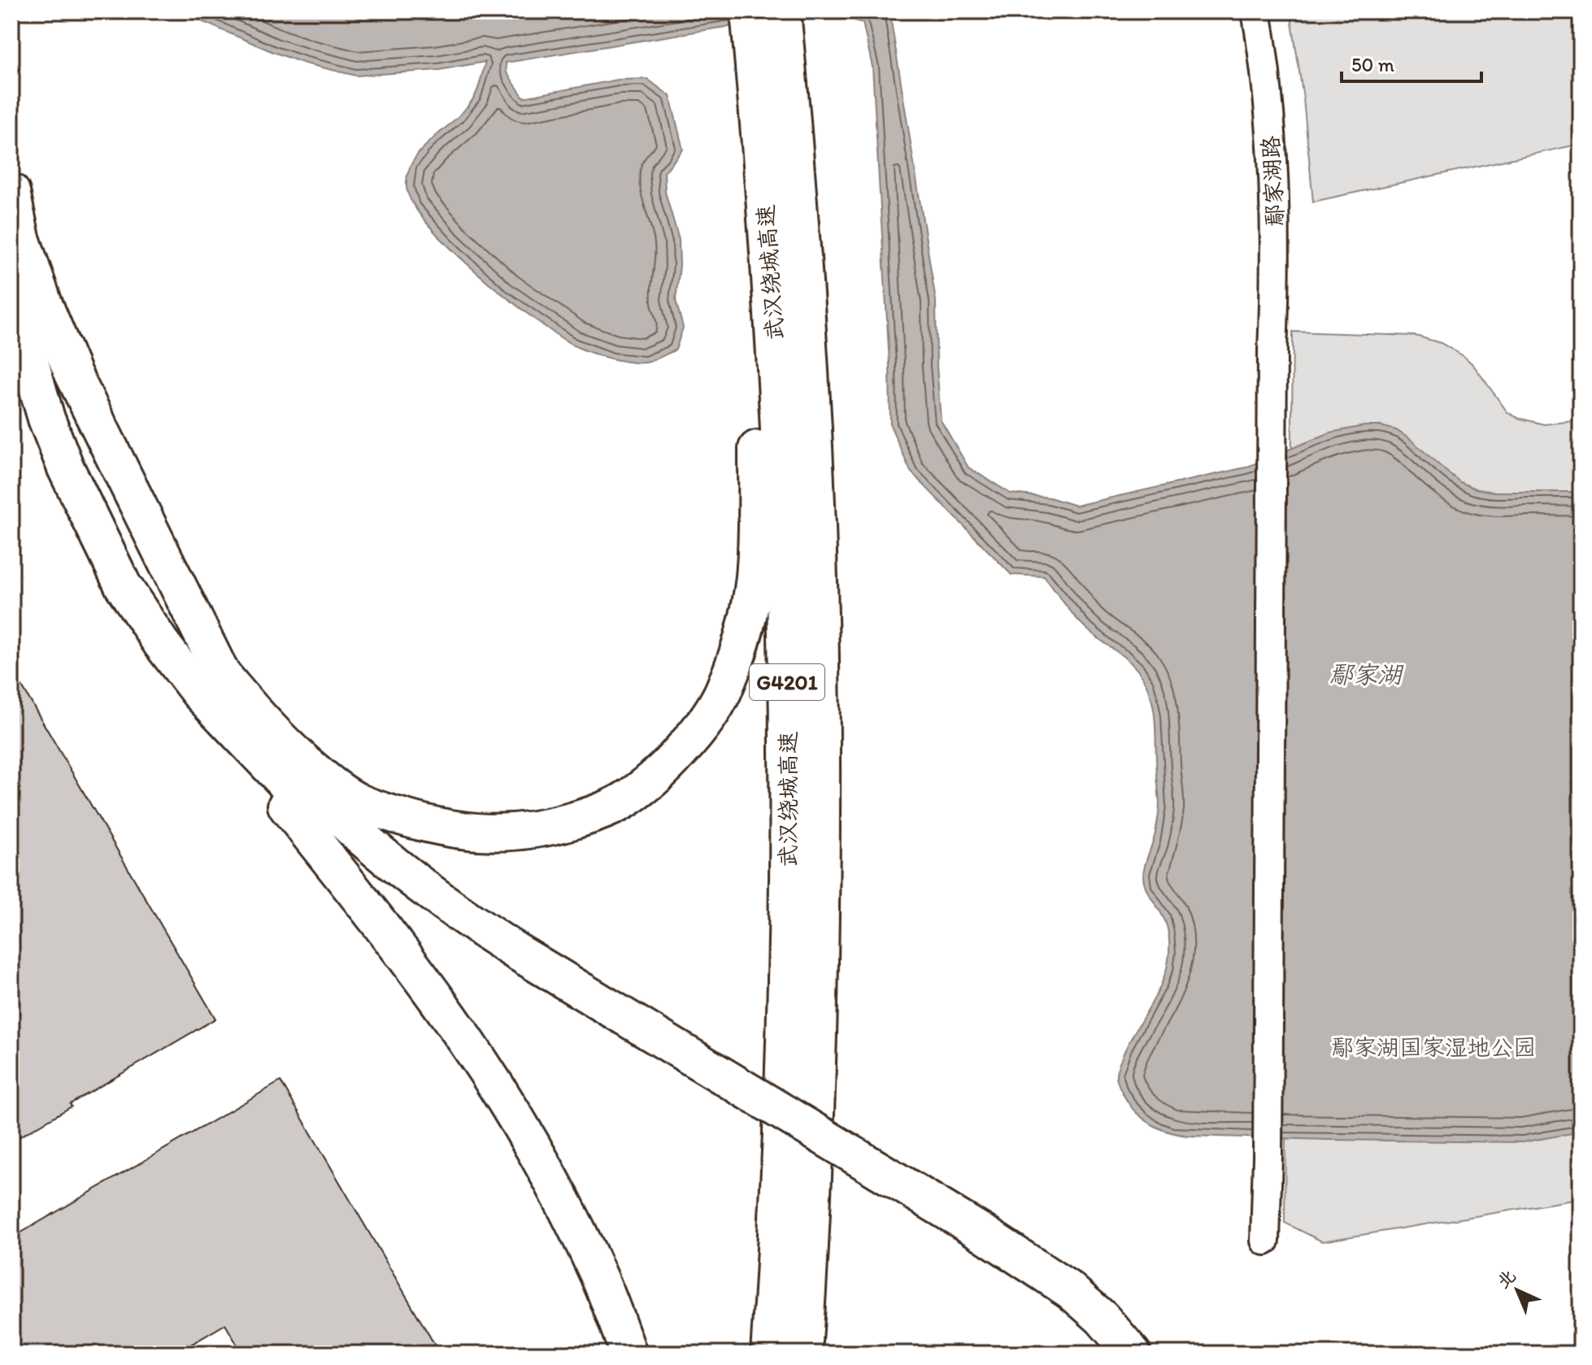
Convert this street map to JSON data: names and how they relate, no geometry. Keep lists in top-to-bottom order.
{
  "streets": {
    "highway": ["武汉绕城高速", "G4201"],
    "street": ["鄢家湖路"]
  },
  "water": ["鄢家湖"],
  "parks": ["鄢家湖国家湿地公园"],
  "scale_bar": "50 m",
  "north": "top left"
}
